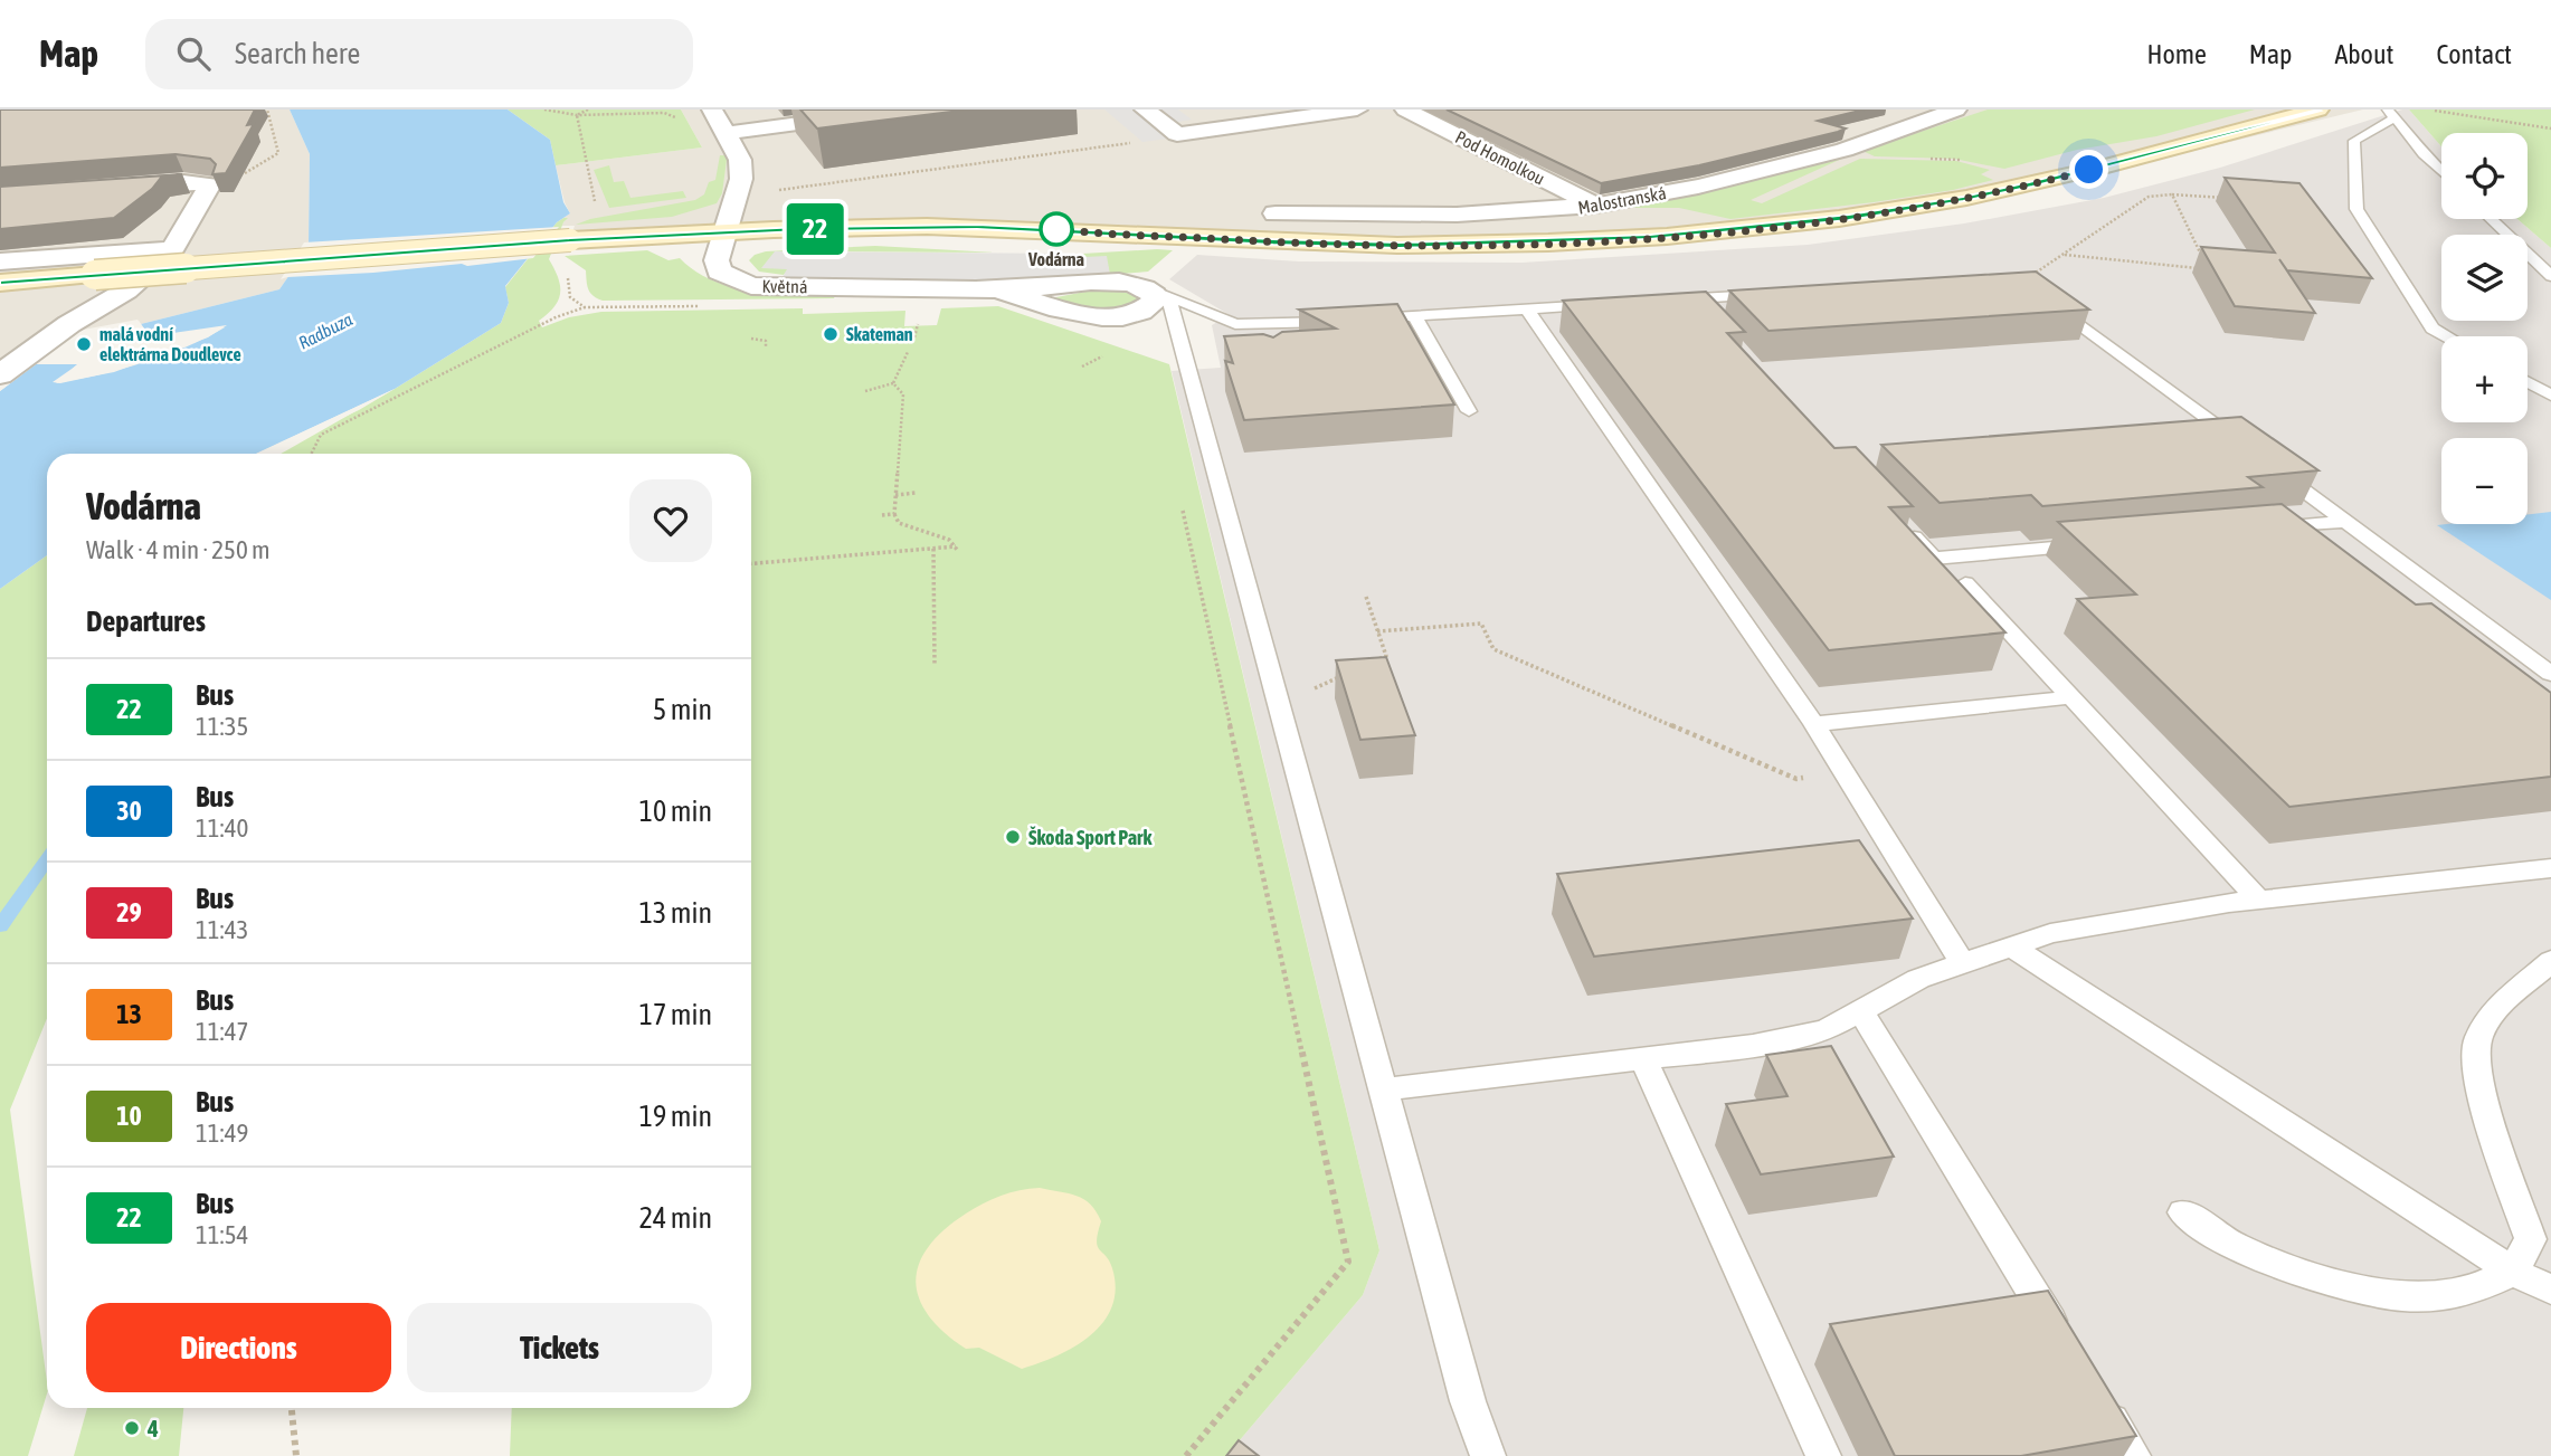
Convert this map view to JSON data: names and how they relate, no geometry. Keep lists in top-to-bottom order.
{
  "streets": {
    "main road": ["Malostranská"],
    "street": ["Pod Homolkou", "Květná"]
  },
  "crossings": [
    ["Pod Homolkou", "Malostranská"],
    ["Malostranská", "Květná"]
  ],
  "water": ["Radbuza"],
  "places": [
    "Vodárna",
    "Skateman",
    "malá vodní elektrárna Doudlevce",
    "Škoda Sport Park",
    "4"
  ],
  "lines": ["bus line 22"],
  "page": {
    "header": "Map",
    "search": "Search here",
    "nav": [
      "Home",
      "Map",
      "About",
      "Contact"
    ],
    "on_map": "22",
    "map_buttons": ["+", "−"],
    "heading": [
      ["Vodárna", "Walk · 4 min · 250 m"],
      "Departures"
    ],
    "list": [
      {
        "mark": "22",
        "name": "Bus",
        "note": "11:35",
        "value": "5 min"
      },
      {
        "mark": "30",
        "name": "Bus",
        "note": "11:40",
        "value": "10 min"
      },
      {
        "mark": "29",
        "name": "Bus",
        "note": "11:43",
        "value": "13 min"
      },
      {
        "mark": "13",
        "name": "Bus",
        "note": "11:47",
        "value": "17 min"
      },
      {
        "mark": "10",
        "name": "Bus",
        "note": "11:49",
        "value": "19 min"
      },
      {
        "mark": "22",
        "name": "Bus",
        "note": "11:54",
        "value": "24 min"
      }
    ],
    "buttons": ["Directions", "Tickets"]
  }
}
